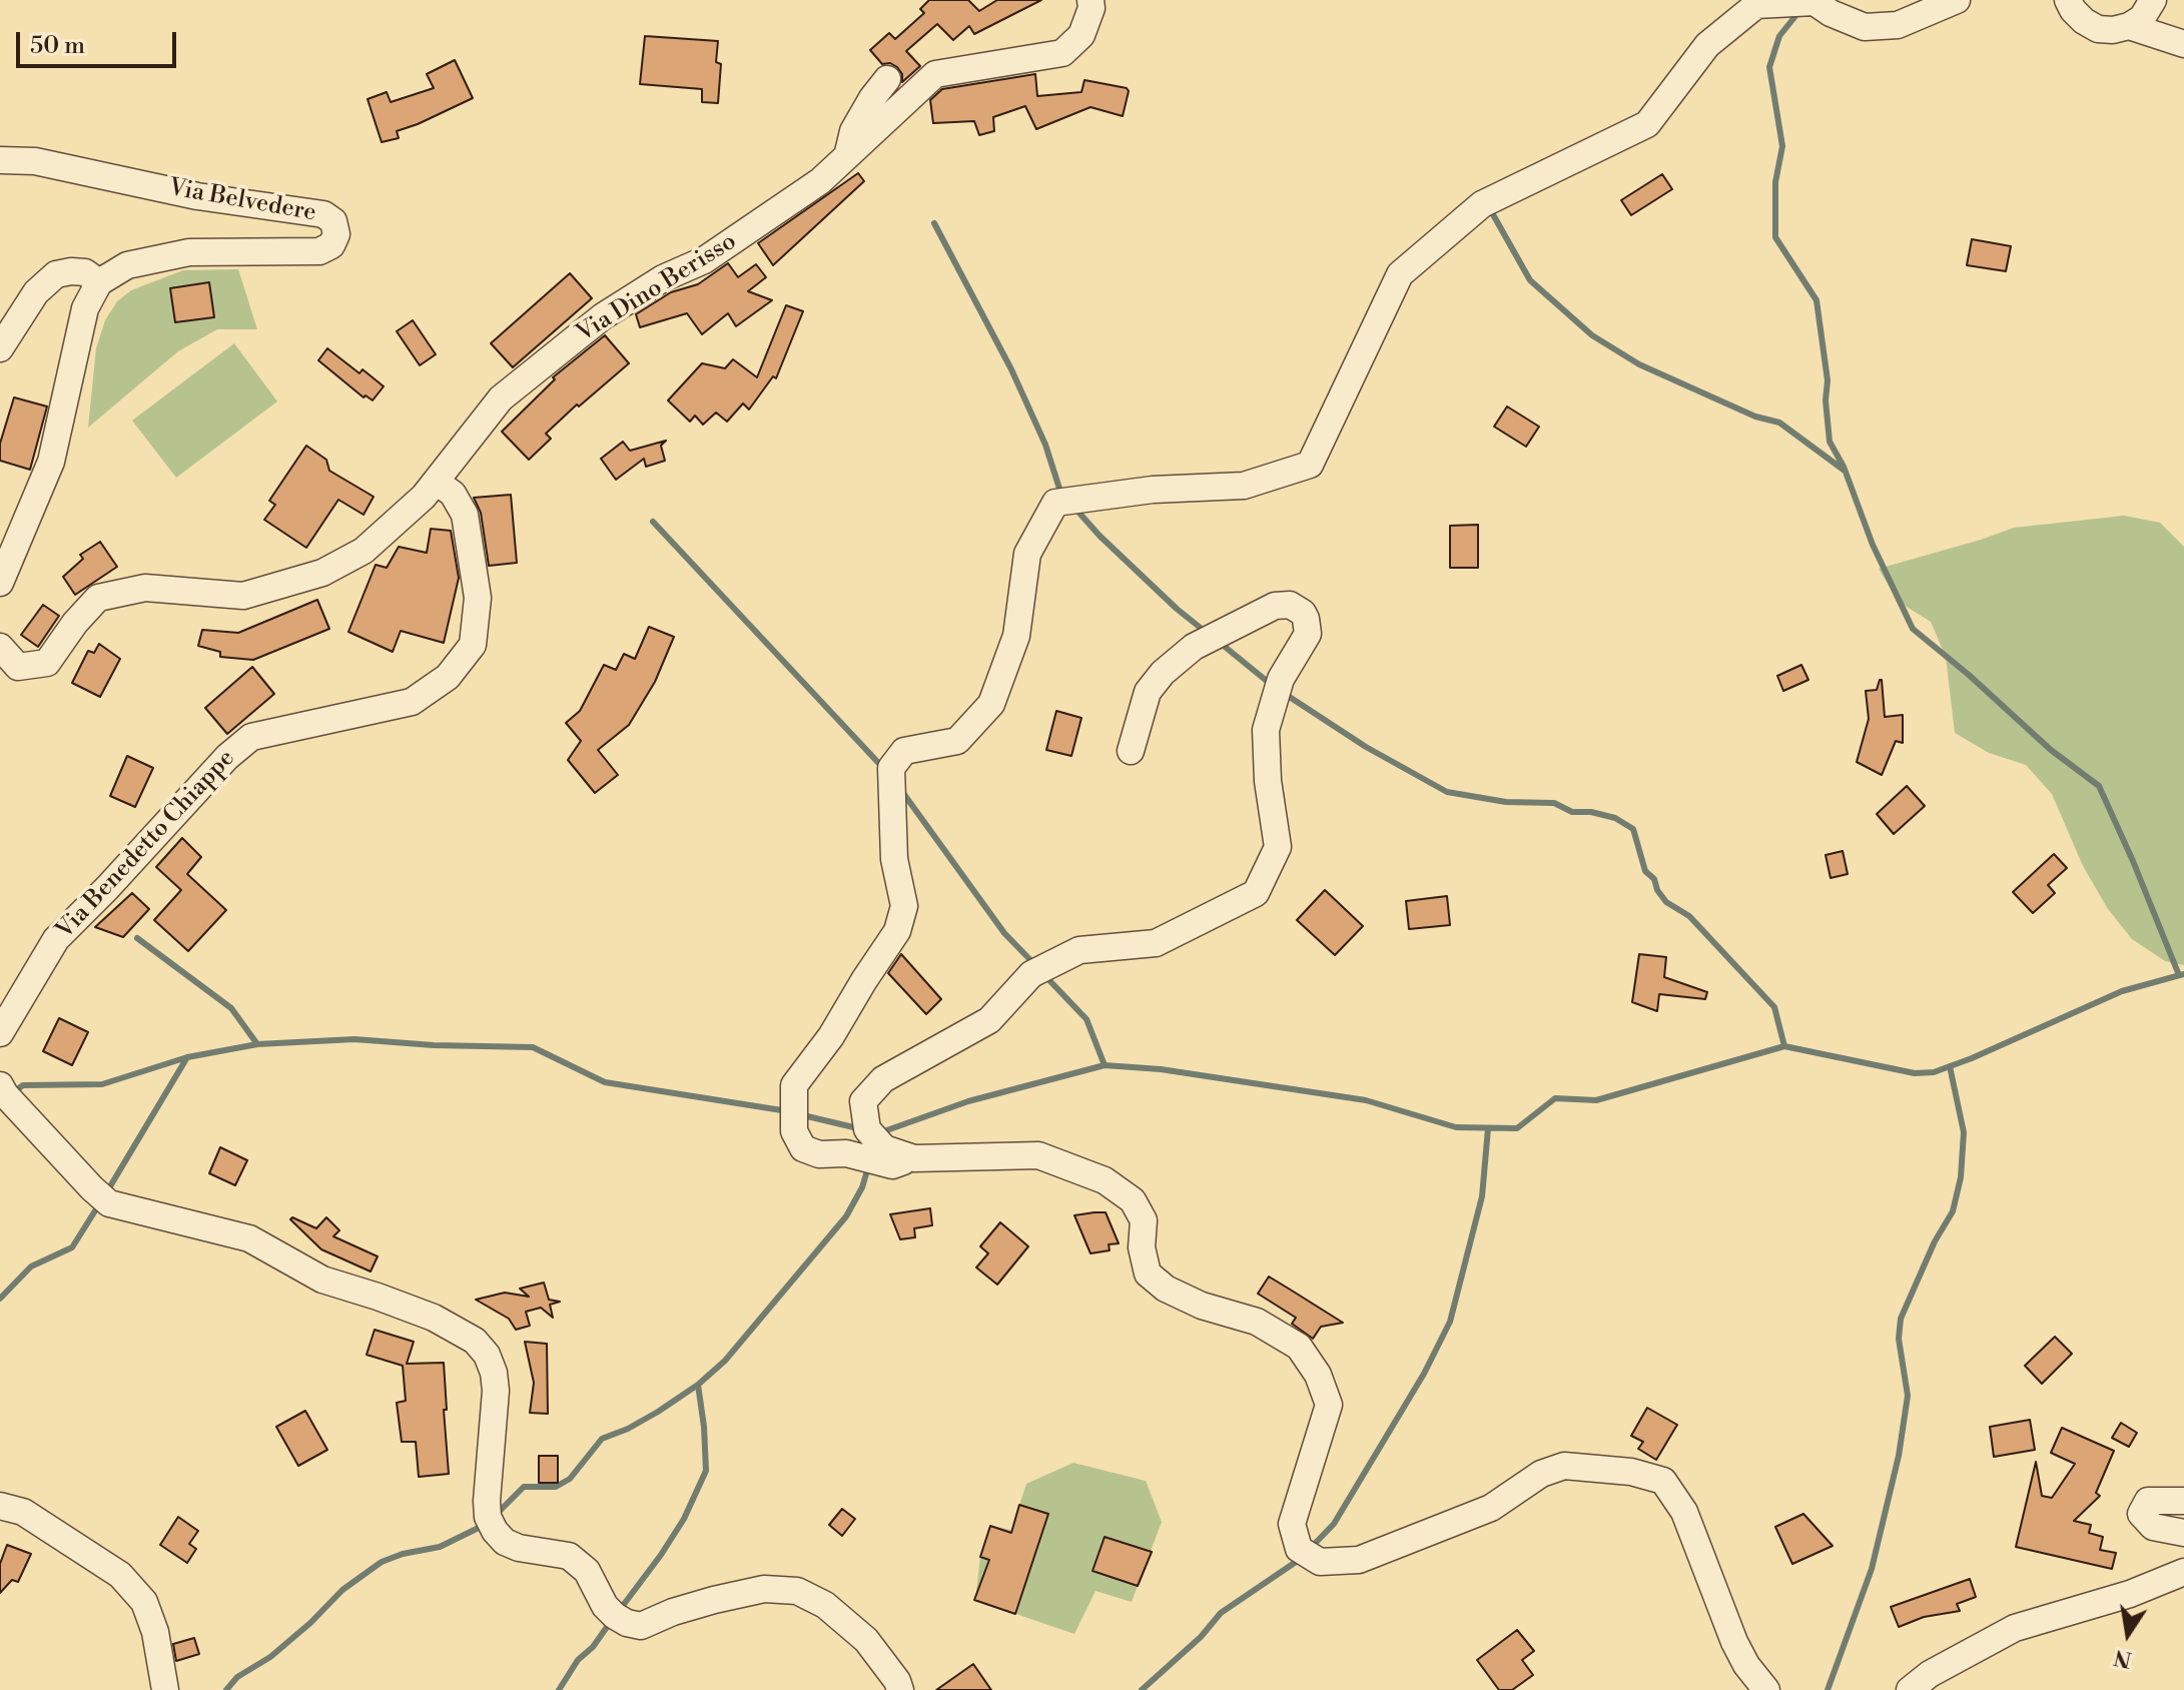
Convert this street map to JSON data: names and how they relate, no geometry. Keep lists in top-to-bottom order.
{
  "streets": {
    "street": ["Via Belvedere", "Via Dino Berisso", "Via Benedetto Chiappe"]
  },
  "crossings": [
    ["Via Dino Berisso", "Via Benedetto Chiappe"]
  ],
  "scale_bar": "50 m",
  "north": "bottom"
}
